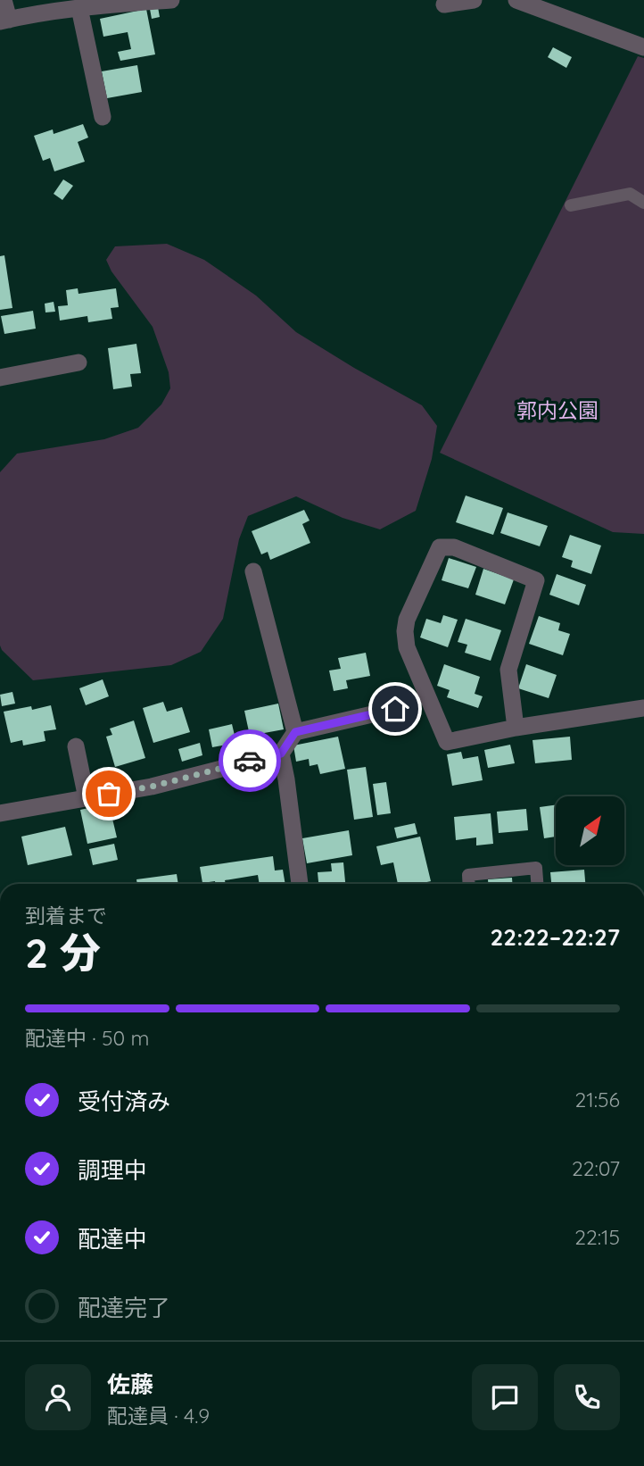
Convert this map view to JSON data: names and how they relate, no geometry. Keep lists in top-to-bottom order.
{
  "parks": ["郭内公園"],
  "north": "top right",
  "page": {
    "heading": ["2 分", "到着まで", "22:22–22:27"],
    "panel": ["佐藤", "配達員 · 4.9"],
    "bar": "配達中 · 50 m",
    "list": [
      ["受付済み", "21:56"],
      ["調理中", "22:07"],
      ["配達中", "22:15"],
      "配達完了"
    ]
  }
}
